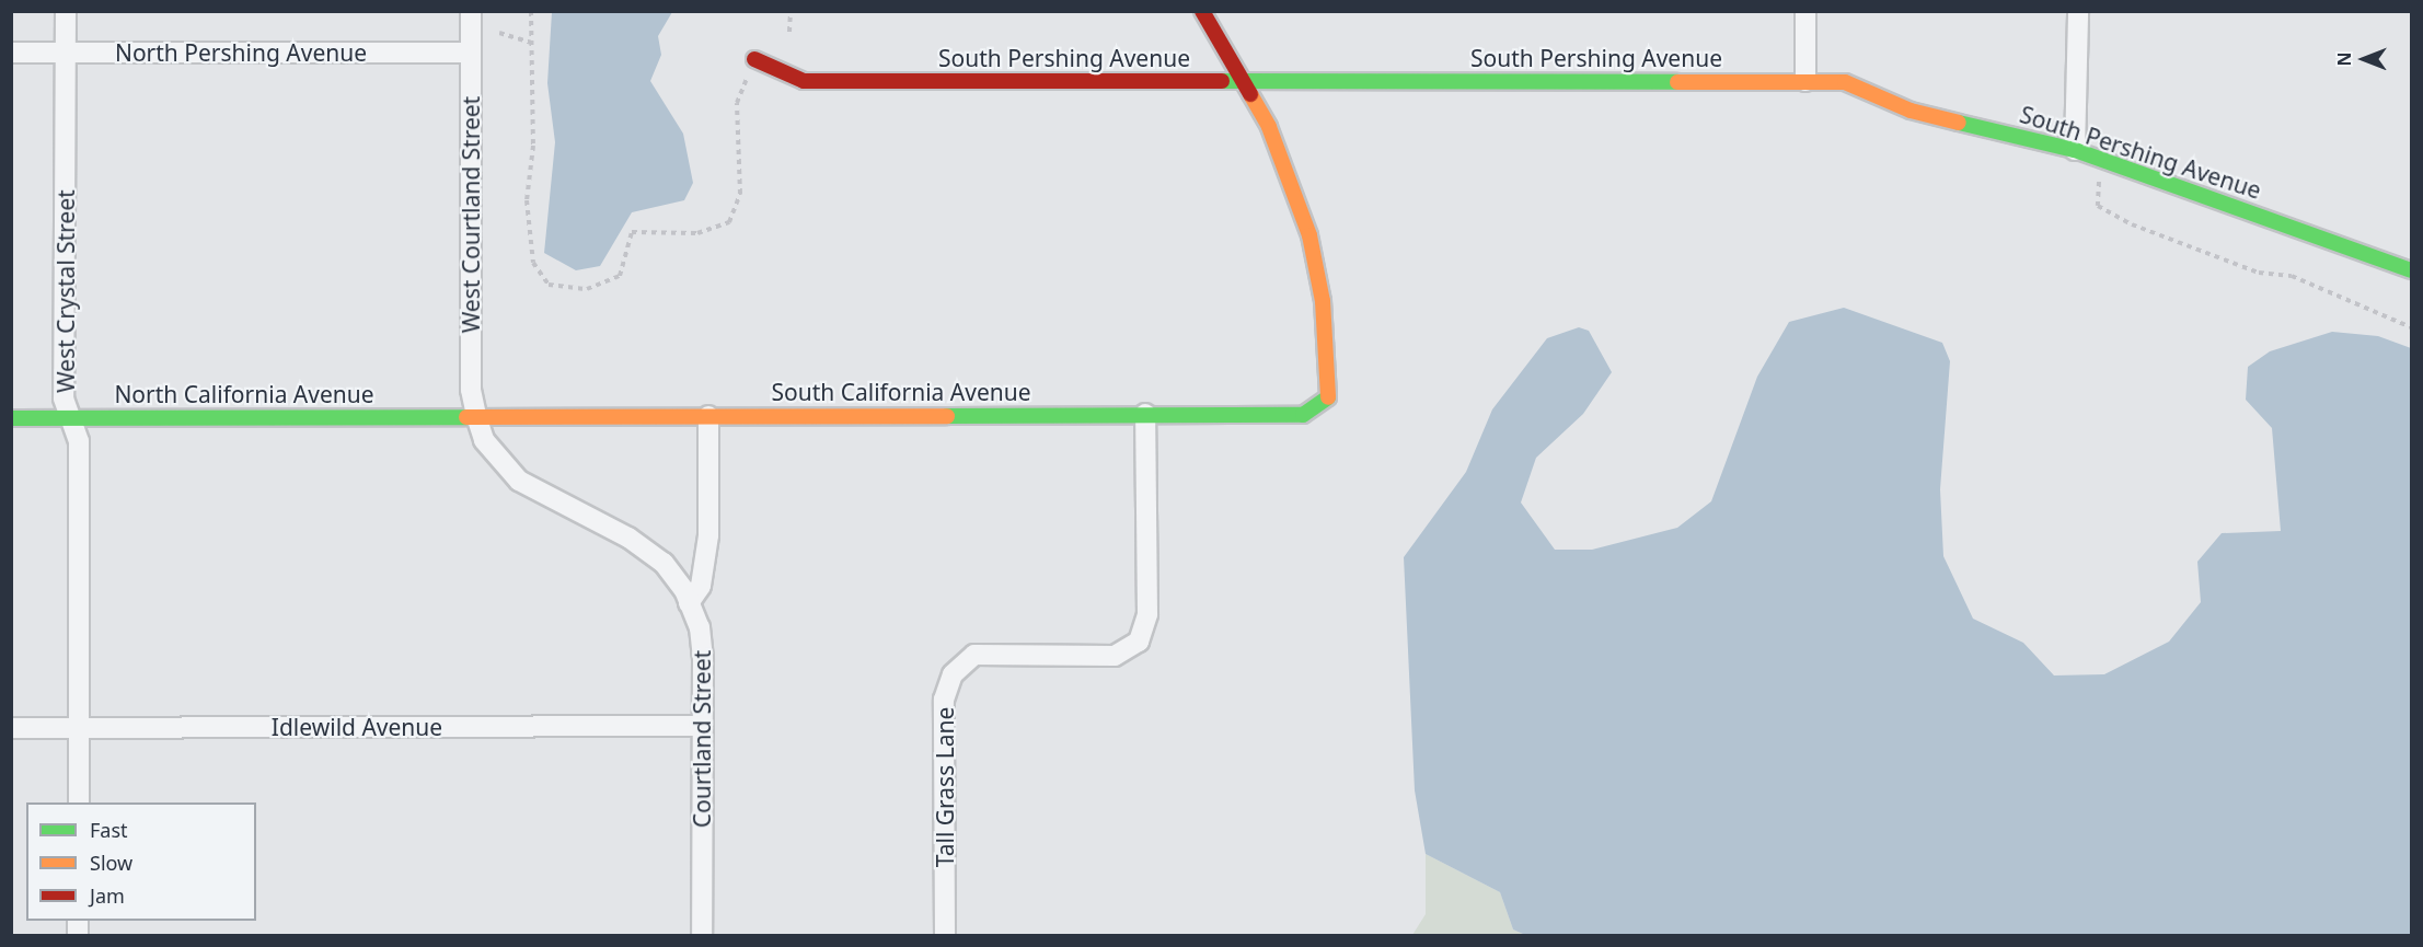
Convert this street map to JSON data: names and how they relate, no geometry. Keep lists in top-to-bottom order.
{
  "streets": {
    "street": [
      "North Pershing Avenue",
      "South Pershing Avenue",
      "West Courtland Street",
      "West Crystal Street",
      "South California Avenue",
      "North California Avenue",
      "Idlewild Avenue",
      "Courtland Street",
      "Tall Grass Lane"
    ]
  },
  "crossings": [
    ["North Pershing Avenue", "West Courtland Street"],
    ["North Pershing Avenue", "West Crystal Street"],
    ["South Pershing Avenue", "South California Avenue"],
    ["West Courtland Street", "South California Avenue"],
    ["West Courtland Street", "North California Avenue"],
    ["West Courtland Street", "Courtland Street"],
    ["West Crystal Street", "North California Avenue"],
    ["West Crystal Street", "Idlewild Avenue"],
    ["South California Avenue", "North California Avenue"],
    ["South California Avenue", "Courtland Street"],
    ["South California Avenue", "Tall Grass Lane"],
    ["North California Avenue", "Courtland Street"],
    ["Idlewild Avenue", "Courtland Street"]
  ],
  "legend": ["Fast", "Slow", "Jam"],
  "north": "left"
}
